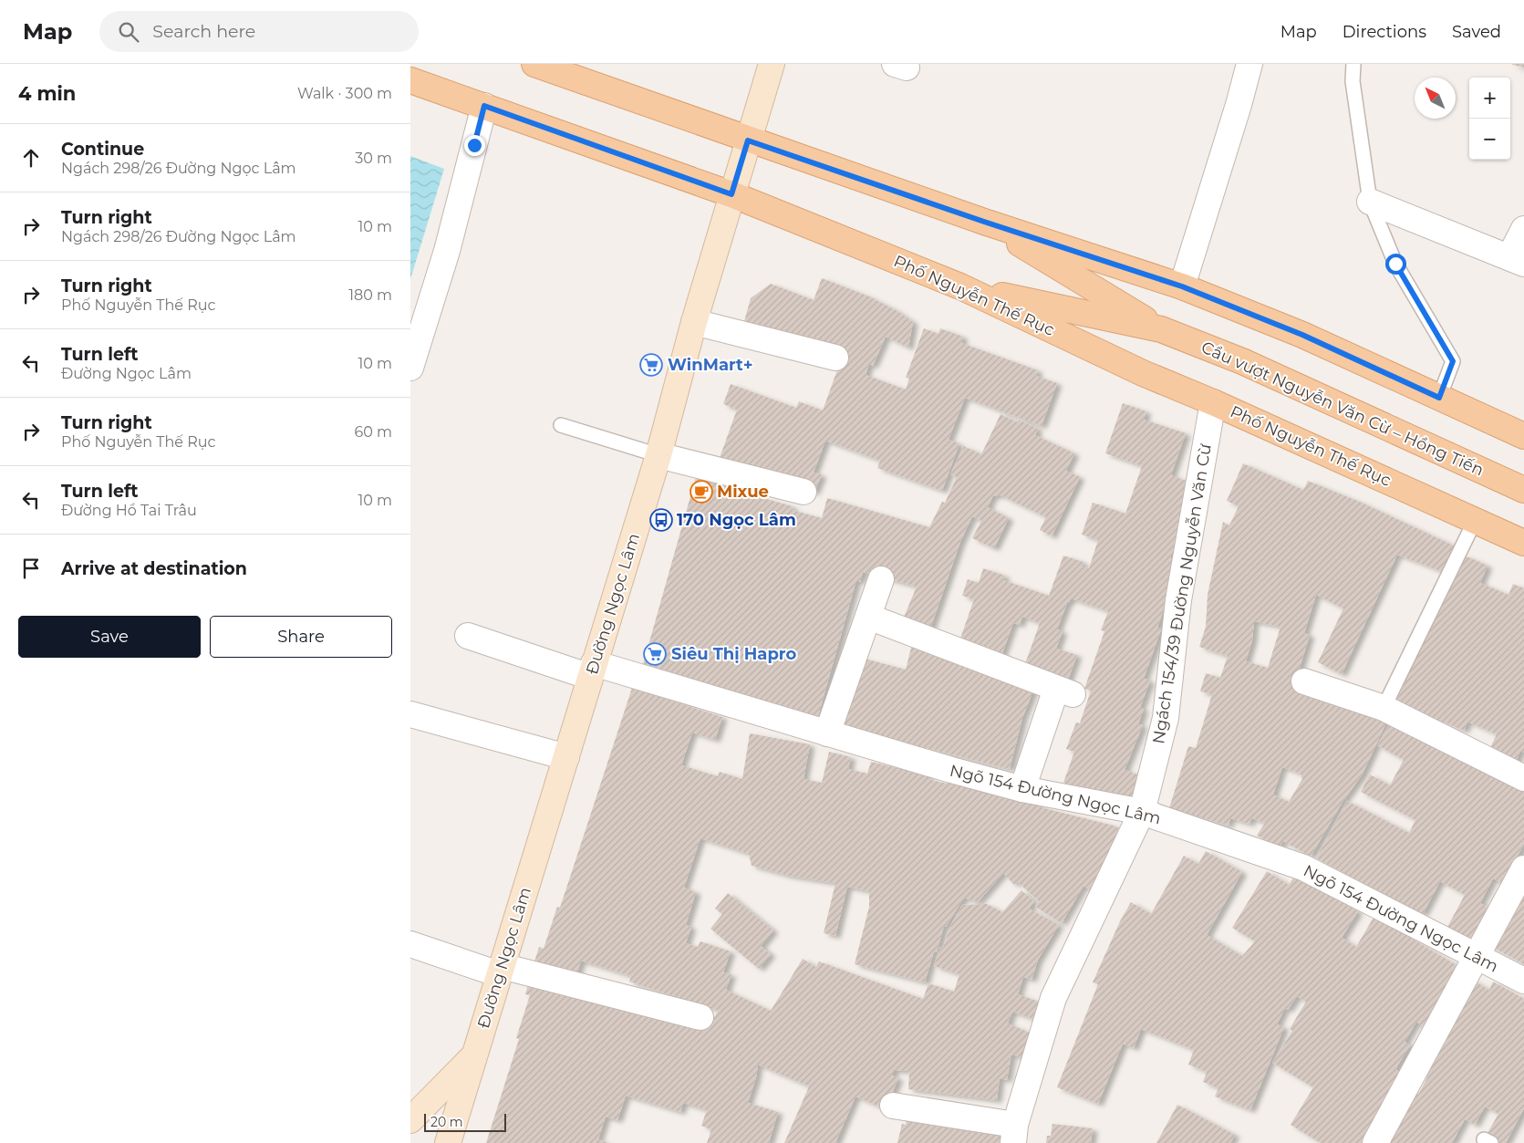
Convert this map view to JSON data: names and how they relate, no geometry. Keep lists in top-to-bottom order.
{
  "streets": {
    "main road": ["Phố Nguyễn Thế Rục", "Cầu vượt Nguyễn Văn Cừ – Hồng Tiến", "Đường Ngọc Lâm"],
    "street": ["Ngách 154/39 Đường Nguyễn Văn Cừ", "Ngõ 154 Đường Ngọc Lâm"]
  },
  "crossings": [
    ["Phố Nguyễn Thế Rục", "Ngách 154/39 Đường Nguyễn Văn Cừ"],
    ["Phố Nguyễn Thế Rục", "Đường Ngọc Lâm"],
    ["Ngách 154/39 Đường Nguyễn Văn Cừ", "Ngõ 154 Đường Ngọc Lâm"],
    ["Đường Ngọc Lâm", "Ngõ 154 Đường Ngọc Lâm"]
  ],
  "places": {
    "supermarket": ["WinMart+", "Siêu Thị Hapro"],
    "cafe": ["Mixue"],
    "bus stop": ["170 Ngọc Lâm"]
  },
  "scale_bar": "20 m",
  "north": "top left",
  "page": {
    "header": "Map",
    "search": "Search here",
    "nav": ["Map", "Directions", "Saved"],
    "heading": ["4 min", "Walk · 300 m"],
    "map_buttons": ["+", "−"],
    "list": [
      ["Continue", "Ngách 298/26 Đường Ngọc Lâm", "30 m"],
      ["Turn right", "Ngách 298/26 Đường Ngọc Lâm", "10 m"],
      ["Turn right", "Phố Nguyễn Thế Rục", "180 m"],
      ["Turn left", "Đường Ngọc Lâm", "10 m"],
      ["Turn right", "Phố Nguyễn Thế Rục", "60 m"],
      ["Turn left", "Đường Hồ Tai Trâu", "10 m"],
      "Arrive at destination"
    ],
    "buttons": ["Save", "Share"],
    "scale": "20 m"
  }
}
